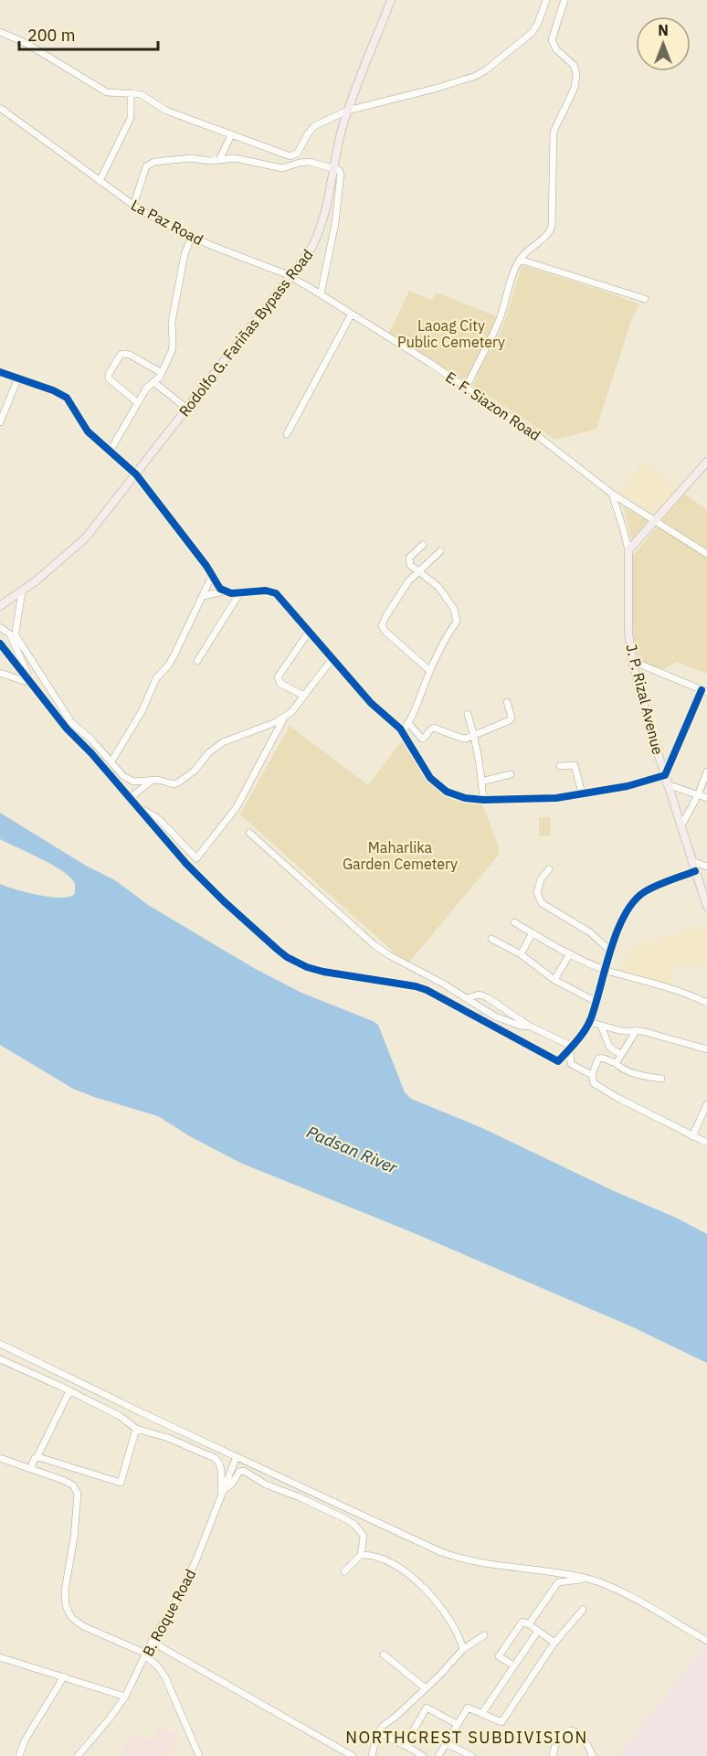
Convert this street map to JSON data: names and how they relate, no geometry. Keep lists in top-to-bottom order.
{
  "streets": {
    "main road": ["Rodolfo G. Fariñas Bypass Road", "J. P. Rizal Avenue"],
    "street": ["La Paz Road", "E. F. Siazon Road", "B. Roque Road"]
  },
  "crossings": [
    ["La Paz Road", "Rodolfo G. Fariñas Bypass Road"],
    ["La Paz Road", "E. F. Siazon Road"]
  ],
  "districts": ["NORTHCREST SUBDIVISION"],
  "water": ["Padsan River"],
  "parks": ["Laoag City Public Cemetery", "Maharlika Garden Cemetery"],
  "scale_bar": "200 m",
  "north": "top"
}
